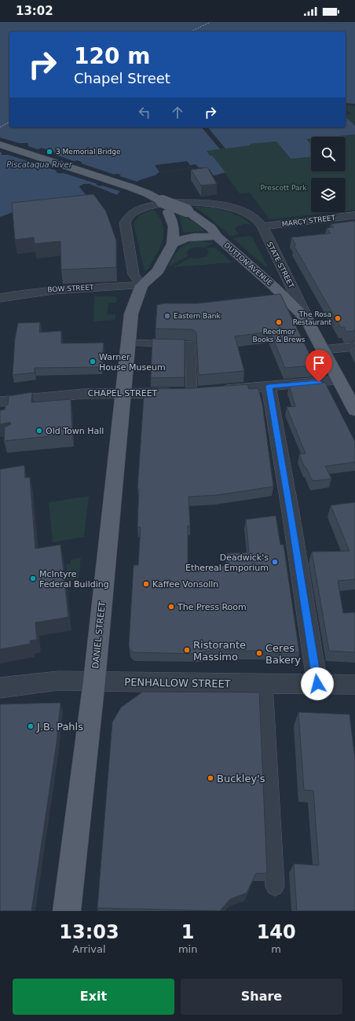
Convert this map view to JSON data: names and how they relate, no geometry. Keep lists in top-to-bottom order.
{
  "streets": {
    "main road": ["DUTTON AVENUE", "STATE STREET", "DANIEL STREET"],
    "street": [
      "MARCY STREET",
      "BOW STREET",
      "CHAPEL STREET",
      "PENHALLOW STREET"
    ]
  },
  "crossings": [
    ["MARCY STREET", "STATE STREET"],
    ["DUTTON AVENUE", "STATE STREET"],
    ["STATE STREET", "BOW STREET"],
    ["STATE STREET", "CHAPEL STREET"],
    ["STATE STREET", "DANIEL STREET"],
    ["BOW STREET", "DANIEL STREET"],
    ["CHAPEL STREET", "DANIEL STREET"],
    ["DANIEL STREET", "PENHALLOW STREET"]
  ],
  "water": ["Piscataqua River"],
  "parks": ["Prescott Park"],
  "places": [
    "3 Memorial Bridge",
    "Eastern Bank",
    "The Rosa Restaurant",
    "Reedmor Books & Brews",
    "Warner House Museum",
    "Old Town Hall",
    "Deadwick's Ethereal Emporium",
    "McIntyre Federal Building",
    "Kaffee Vonsolln",
    "The Press Room",
    "Ristorante Massimo",
    "Ceres Bakery",
    "J.B. Pahls",
    "Buckley's"
  ],
  "page": {
    "status": "13:02",
    "turn": ["120 m", "Chapel Street"],
    "eta": [
      "13:03",
      "Arrival",
      "1",
      "min",
      "140",
      "m"
    ],
    "buttons": ["Exit", "Share"]
  }
}
